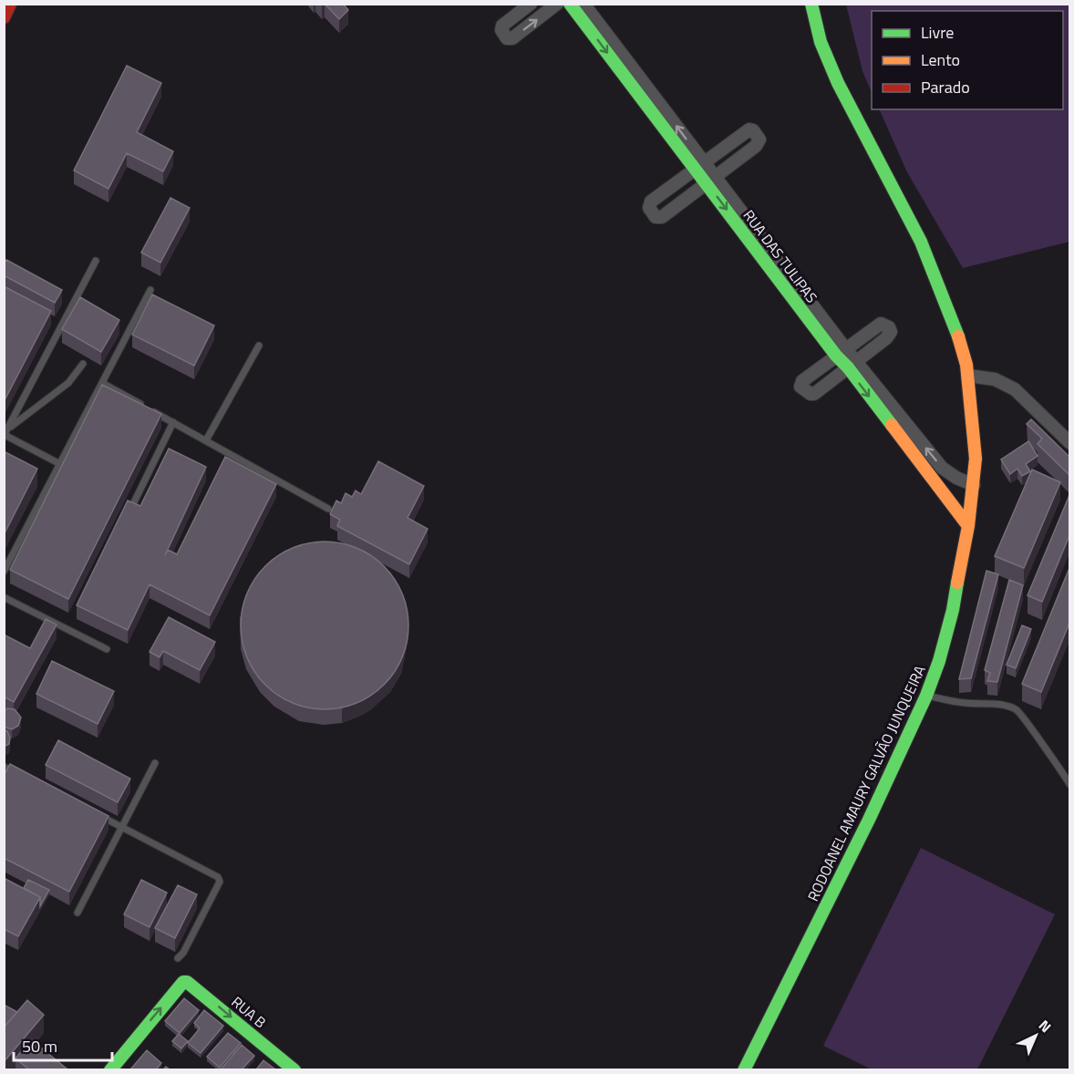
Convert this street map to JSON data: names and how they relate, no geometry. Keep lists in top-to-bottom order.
{
  "streets": {
    "main road": ["RUA DAS TULIPAS", "RODOANEL AMAURY GALVÃO JUNQUEIRA", "RUA B"]
  },
  "crossings": [
    ["RUA DAS TULIPAS", "RODOANEL AMAURY GALVÃO JUNQUEIRA"]
  ],
  "legend": ["Livre", "Lento", "Parado"],
  "scale_bar": "50 m",
  "north": "top right"
}
